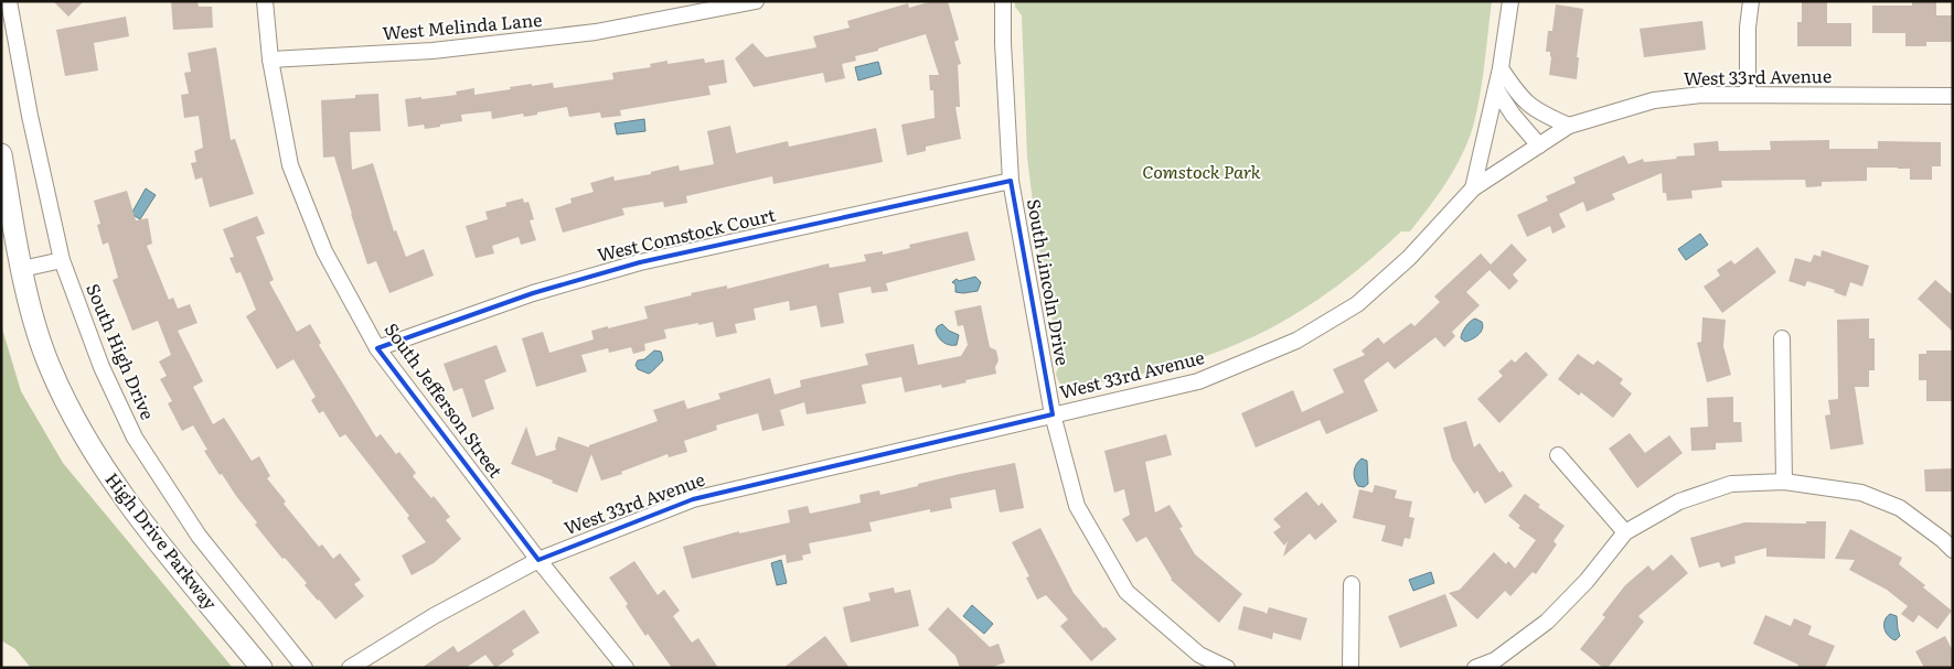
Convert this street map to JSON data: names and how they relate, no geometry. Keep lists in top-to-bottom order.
{
  "streets": {
    "main road": ["High Drive Parkway"],
    "street": [
      "West Melinda Lane",
      "West 33rd Avenue",
      "West Comstock Court",
      "South Lincoln Drive",
      "South High Drive",
      "South Jefferson Street"
    ]
  },
  "crossings": [
    ["West Melinda Lane", "South Jefferson Street"],
    ["West 33rd Avenue", "South Lincoln Drive"],
    ["West 33rd Avenue", "South Jefferson Street"],
    ["West Comstock Court", "South Lincoln Drive"],
    ["West Comstock Court", "South Jefferson Street"]
  ],
  "parks": ["Comstock Park"]
}
